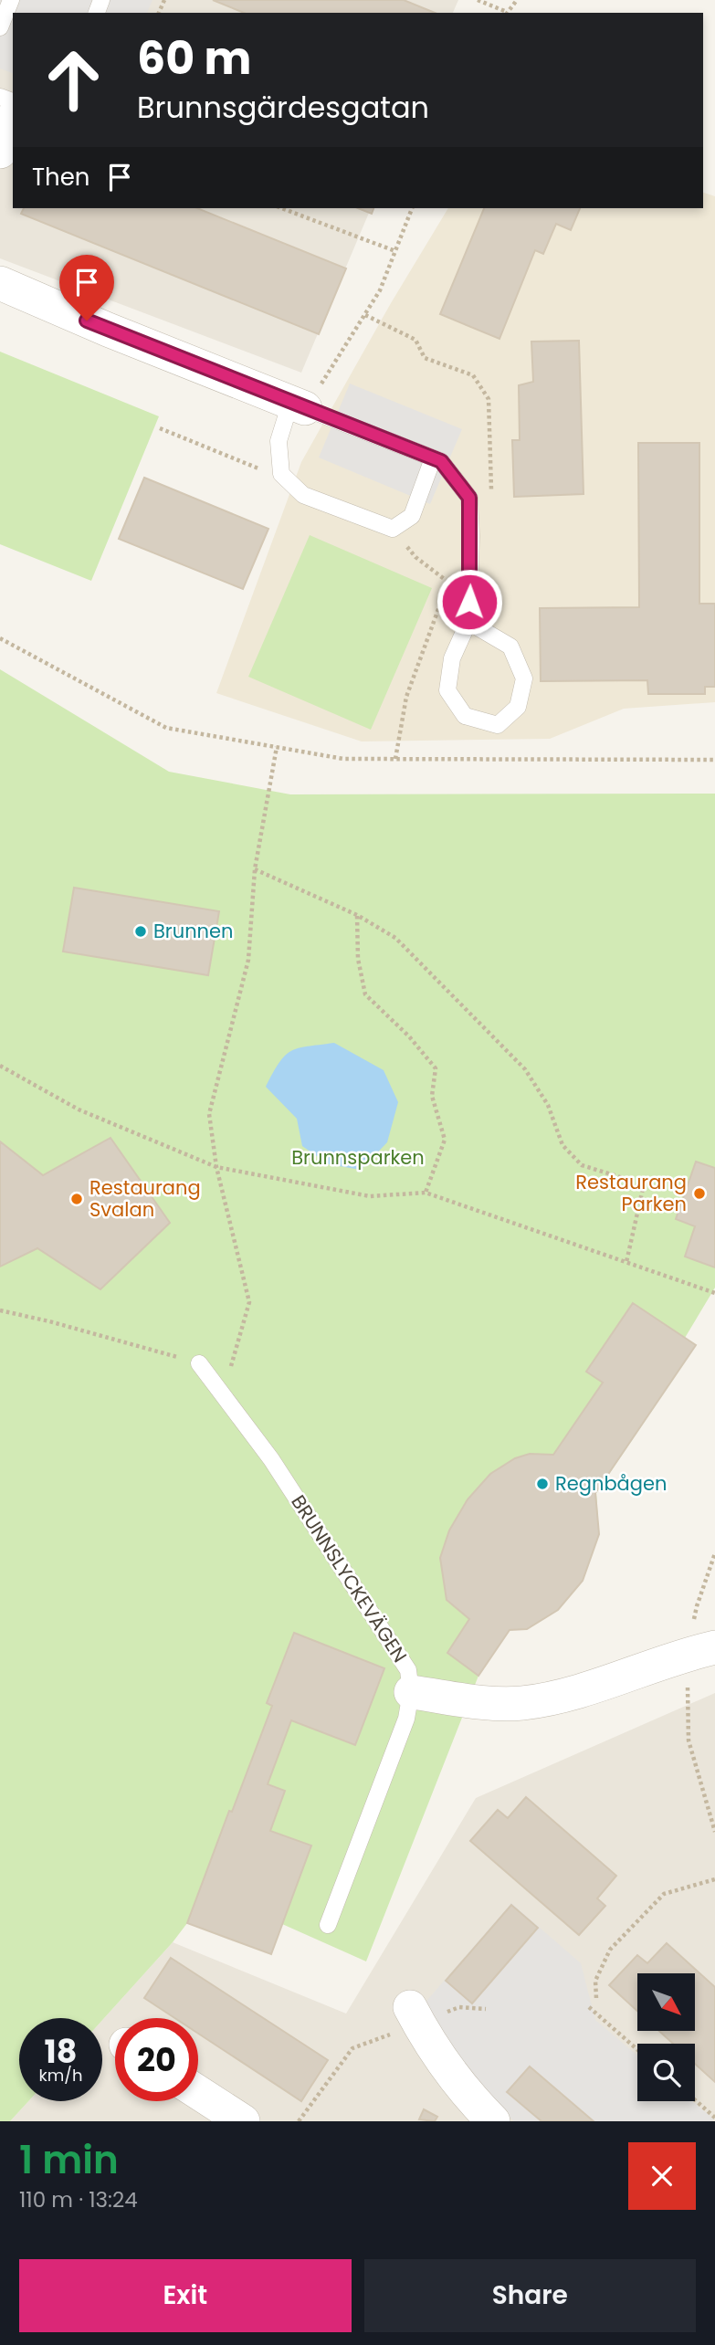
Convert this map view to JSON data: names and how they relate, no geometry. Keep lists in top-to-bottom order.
{
  "streets": {
    "lane": ["BRUNNSLYCKEVÄGEN"]
  },
  "parks": ["Brunnsparken"],
  "places": [
    "Brunnen",
    "Restaurang Parken",
    "Restaurang Svalan",
    "Regnbågen"
  ],
  "north": "bottom right",
  "page": {
    "turn": ["60 m", "Brunnsgärdesgatan"],
    "then": "Then",
    "speed": "18 km/h",
    "limit": "20",
    "heading": ["1 min", "110 m · 13:24"],
    "buttons": ["Exit", "Share"]
  }
}
